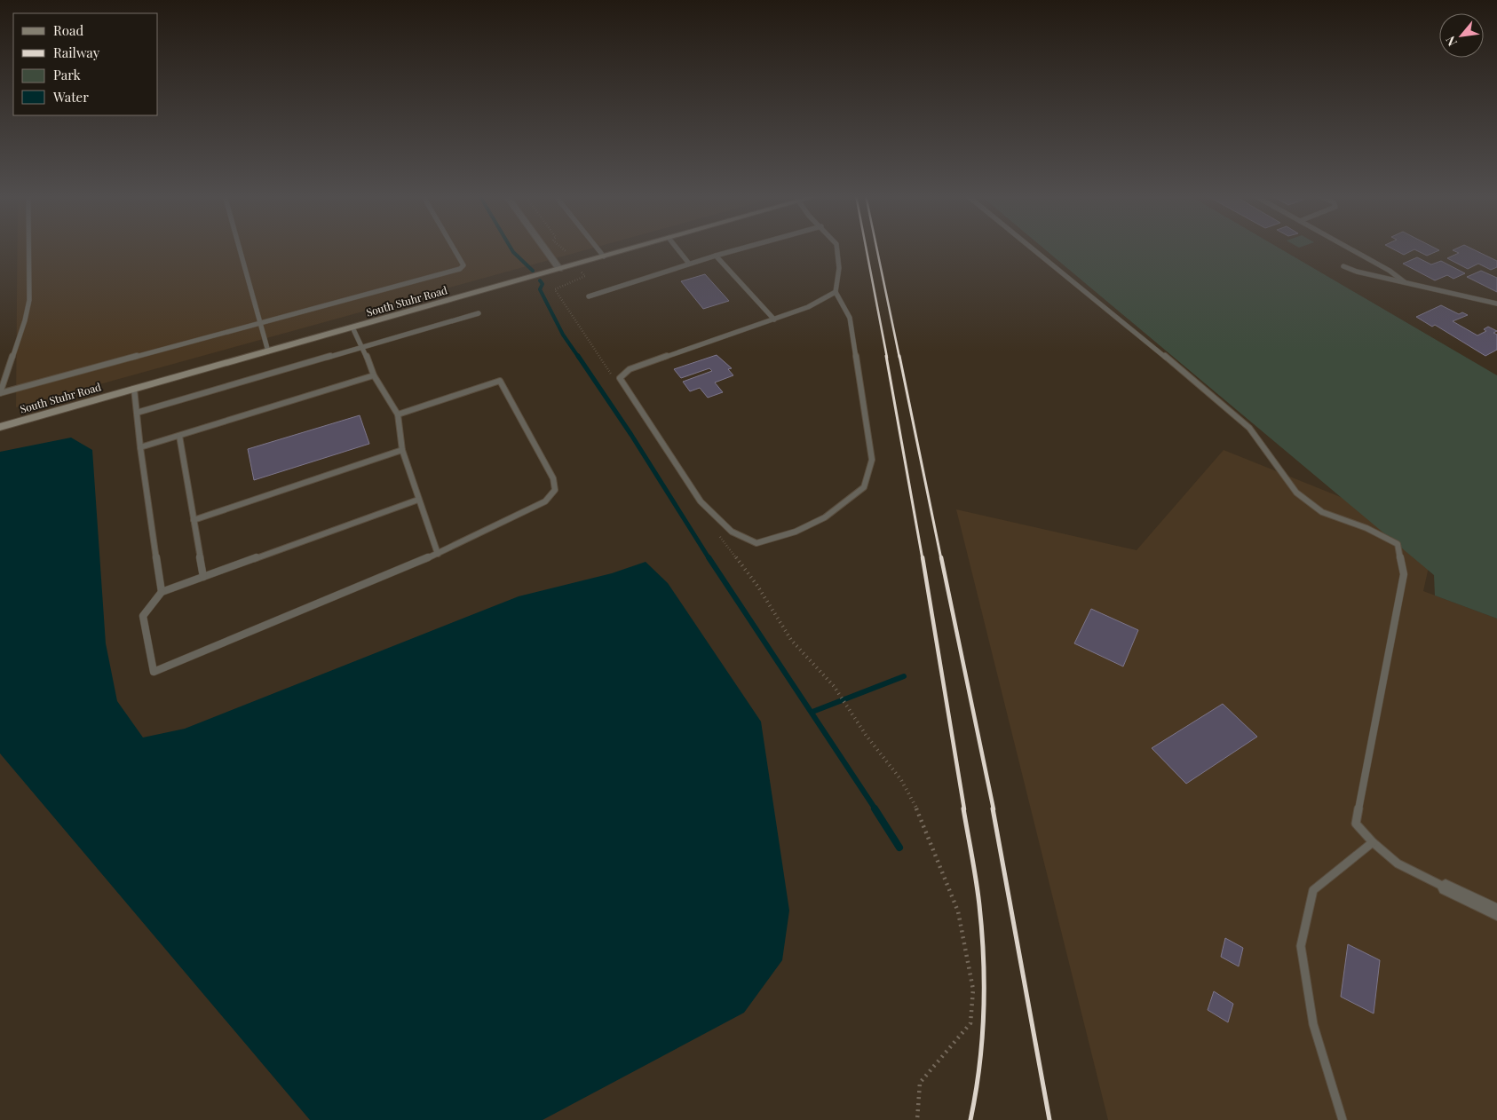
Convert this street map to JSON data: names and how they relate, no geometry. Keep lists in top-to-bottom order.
{
  "streets": {
    "main road": ["South Stuhr Road"]
  },
  "legend": [
    "Road",
    "Railway",
    "Park",
    "Water"
  ],
  "north": "bottom left"
}
